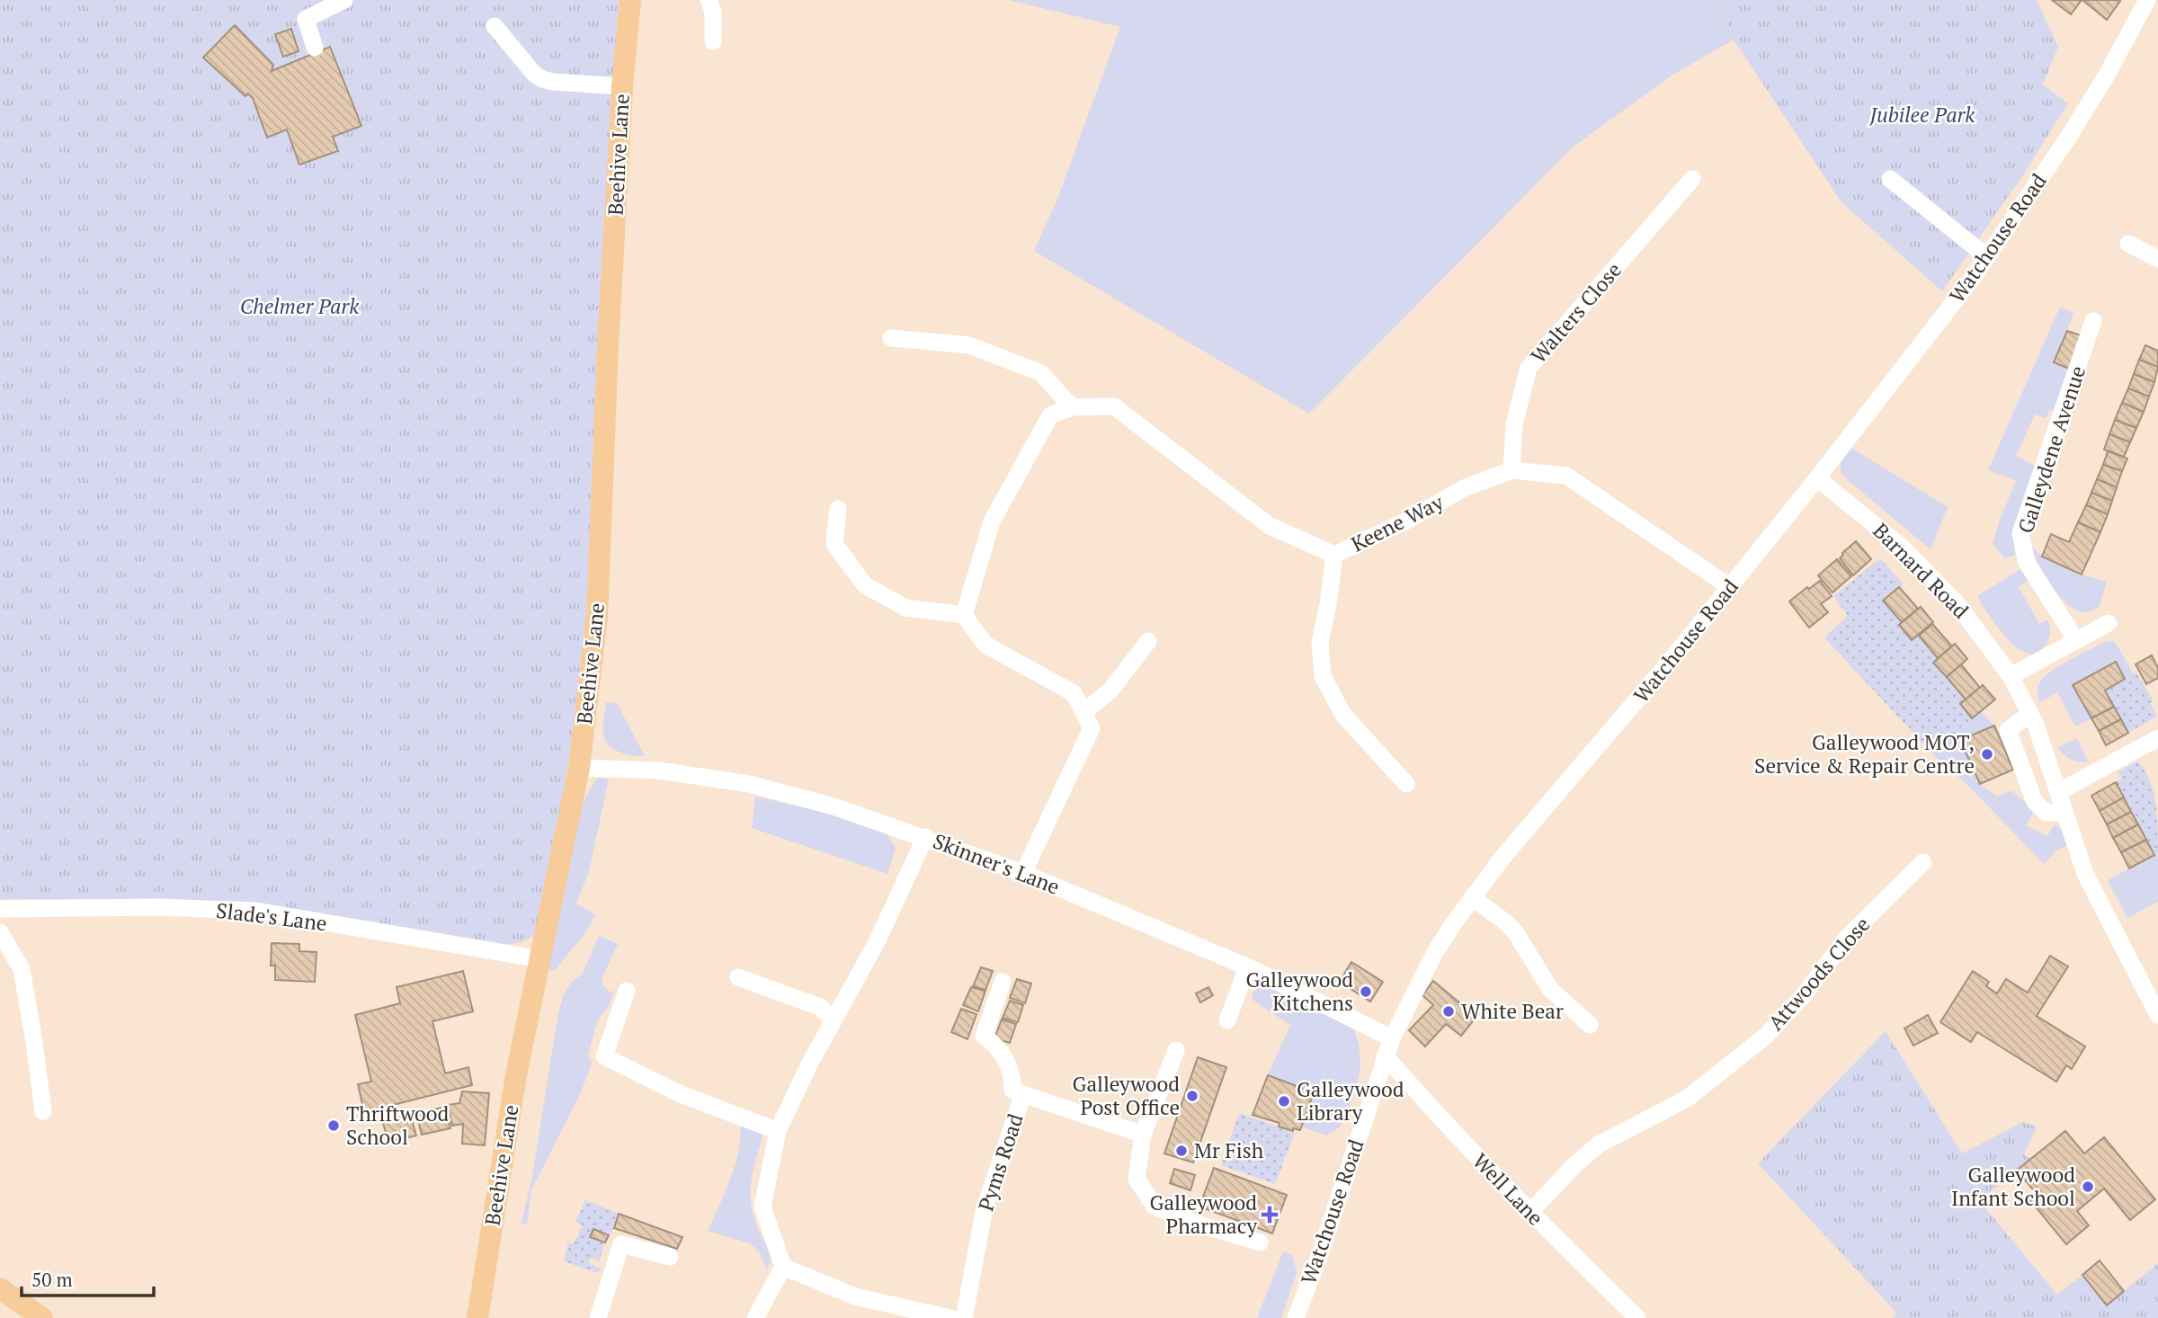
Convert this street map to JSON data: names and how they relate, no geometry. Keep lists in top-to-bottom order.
{
  "streets": {
    "main road": ["Beehive Lane"],
    "street": [
      "Watchouse Road",
      "Walters Close",
      "Galleydene Avenue",
      "Keene Way",
      "Barnard Road",
      "Skinner's Lane",
      "Slade's Lane",
      "Attwoods Close",
      "Pyms Road",
      "Well Lane"
    ]
  },
  "crossings": [
    ["Beehive Lane", "Skinner's Lane"],
    ["Beehive Lane", "Slade's Lane"],
    ["Watchouse Road", "Keene Way"],
    ["Watchouse Road", "Barnard Road"],
    ["Watchouse Road", "Skinner's Lane"],
    ["Watchouse Road", "Well Lane"],
    ["Walters Close", "Keene Way"],
    ["Attwoods Close", "Well Lane"]
  ],
  "parks": ["Jubilee Park", "Chelmer Park"],
  "places": {
    "other": [
      "Galleywood MOT, Service & Repair Centre",
      "Galleywood Kitchens",
      "White Bear",
      "Galleywood Post Office",
      "Galleywood Library",
      "Thriftwood School",
      "Mr Fish",
      "Galleywood Infant School"
    ],
    "health": ["Galleywood Pharmacy"]
  },
  "scale_bar": "50 m"
}
